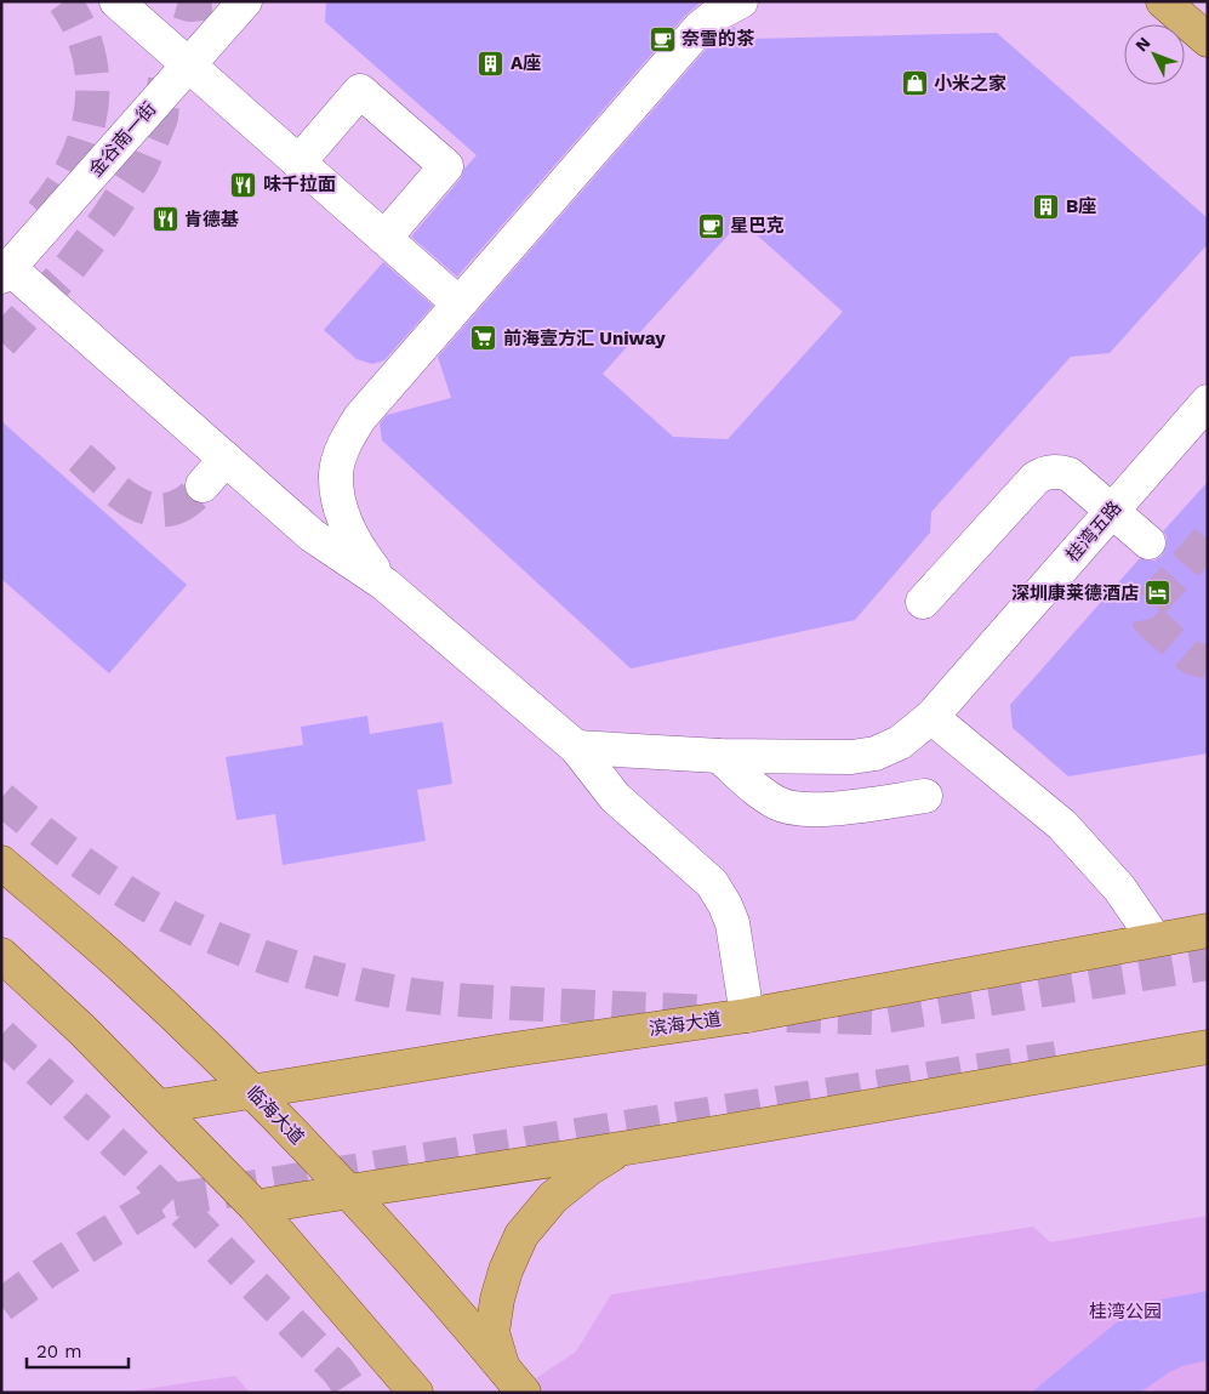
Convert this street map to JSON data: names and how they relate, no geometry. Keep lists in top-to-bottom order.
{
  "streets": {
    "main road": ["滨海大道", "临海大道"],
    "street": ["金谷南一街", "桂湾五路"]
  },
  "crossings": [
    ["滨海大道", "临海大道"]
  ],
  "parks": ["桂湾公园"],
  "places": {
    "cafe": ["奈雪的茶", "星巴克"],
    "building": ["A座", "B座"],
    "shop": ["小米之家"],
    "restaurant": ["味千拉面", "肯德基"],
    "supermarket": ["前海壹方汇 Uniway"],
    "hotel": ["深圳康莱德酒店"]
  },
  "scale_bar": "20 m",
  "north": "top left"
}
